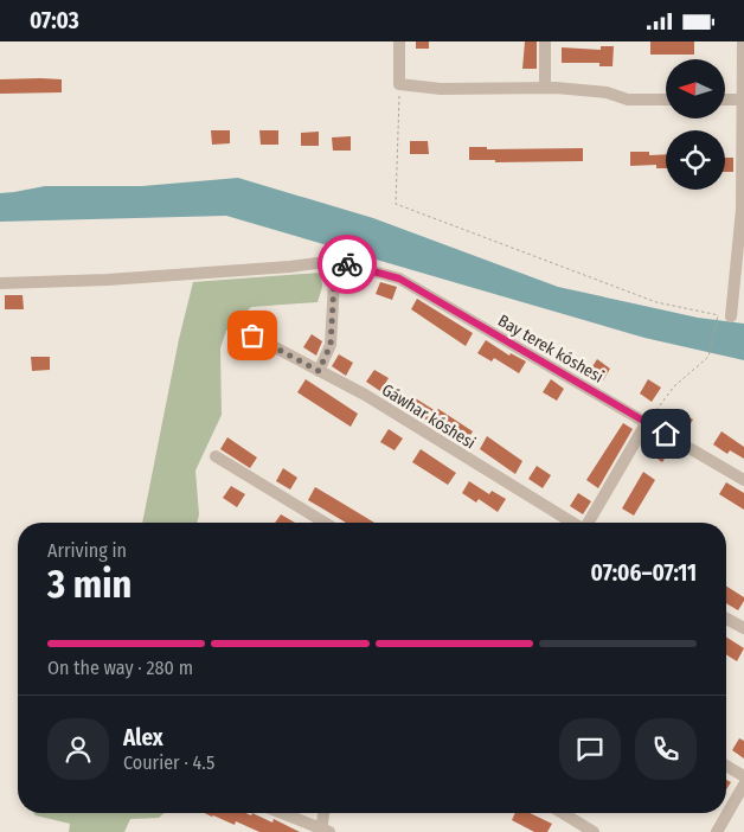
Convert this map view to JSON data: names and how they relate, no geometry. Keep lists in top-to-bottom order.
{
  "streets": {
    "street": ["Bay terek kóshesi", "Gáwhar kóshesi"]
  },
  "north": "left",
  "page": {
    "status": "07:03",
    "heading": ["3 min", "Arriving in", "07:06–07:11"],
    "panel": ["Alex", "Courier · 4.5"],
    "bar": "On the way · 280 m"
  }
}
